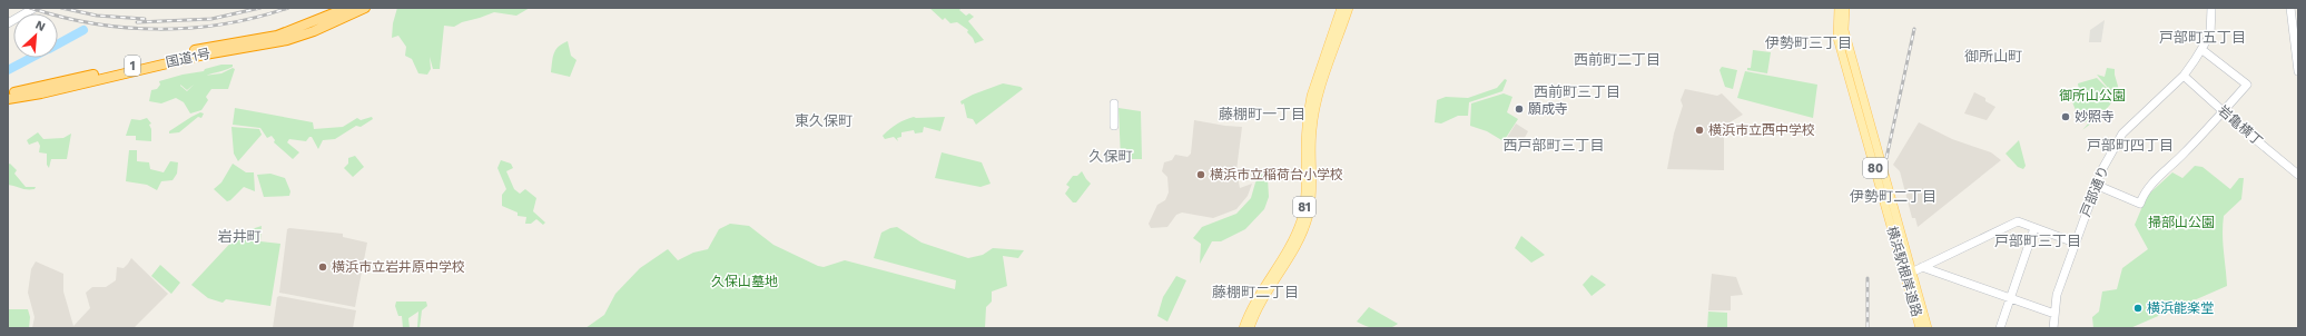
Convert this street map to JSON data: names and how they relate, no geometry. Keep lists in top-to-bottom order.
{
  "streets": {
    "highway": ["国道1号", "1"],
    "main road": ["80", "81", "横浜駅根岸道路"],
    "street": ["岩亀横丁", "戸部通り"]
  },
  "crossings": [
    ["岩亀横丁", "戸部通り"]
  ],
  "districts": [
    "戸部町五丁目",
    "伊勢町三丁目",
    "御所山町",
    "西前町二丁目",
    "西前町三丁目",
    "藤棚町一丁目",
    "東久保町",
    "西戸部町三丁目",
    "戸部町四丁目",
    "久保町",
    "伊勢町二丁目",
    "岩井町",
    "戸部町三丁目",
    "藤棚町二丁目"
  ],
  "parks": ["御所山公園", "掃部山公園", "久保山墓地"],
  "places": [
    "願成寺",
    "妙照寺",
    "横浜市立西中学校",
    "横浜市立稲荷台小学校",
    "横浜市立岩井原中学校",
    "横浜能楽堂"
  ],
  "north": "top right"
}
